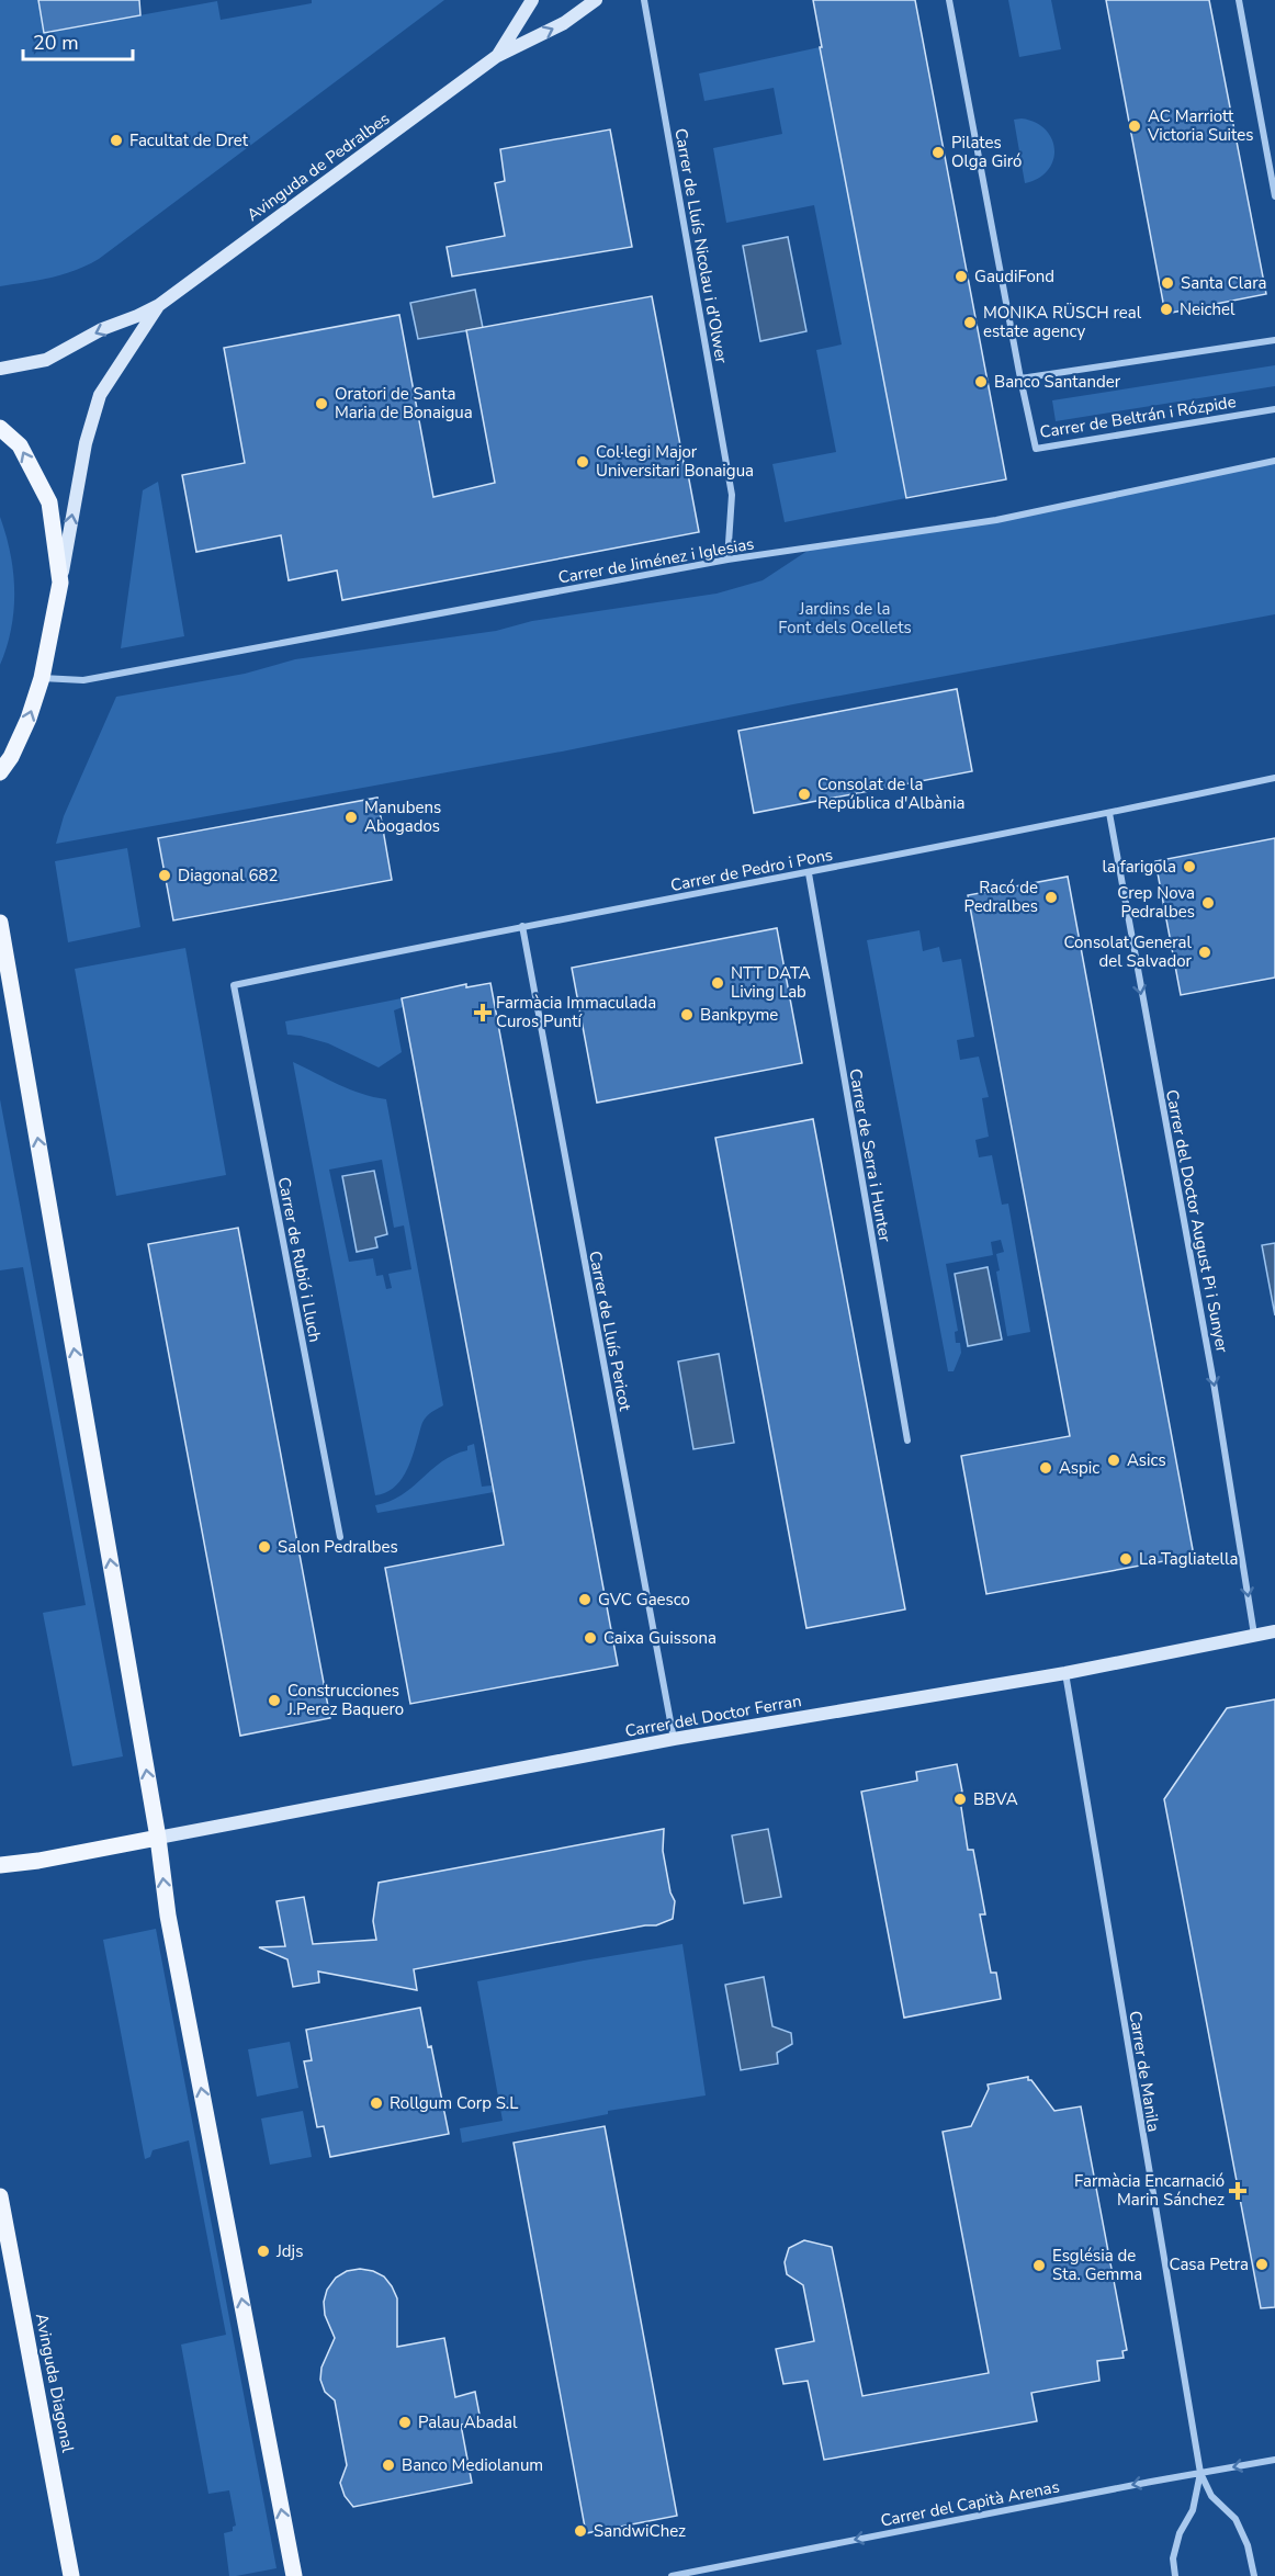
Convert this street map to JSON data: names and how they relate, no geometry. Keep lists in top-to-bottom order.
{
  "streets": {
    "main road": ["Avinguda Diagonal"],
    "street": [
      "Avinguda de Pedralbes",
      "Carrer de Lluís Nicolau i d'Olwer",
      "Carrer de Beltrán i Rózpide",
      "Carrer de Jiménez i Iglesias",
      "Carrer de Pedro i Pons",
      "Carrer de Serra i Hunter",
      "Carrer del Doctor August Pi i Sunyer",
      "Carrer de Rubió i Lluch",
      "Carrer de Lluís Pericot",
      "Carrer del Doctor Ferran",
      "Carrer de Manila",
      "Carrer del Capità Arenas"
    ]
  },
  "crossings": [
    ["Carrer de Lluís Nicolau i d'Olwer", "Carrer de Jiménez i Iglesias"],
    ["Carrer de Pedro i Pons", "Carrer de Serra i Hunter"],
    ["Carrer de Pedro i Pons", "Carrer del Doctor August Pi i Sunyer"],
    ["Carrer de Pedro i Pons", "Carrer de Rubió i Lluch"],
    ["Carrer de Pedro i Pons", "Carrer de Lluís Pericot"],
    ["Carrer del Doctor August Pi i Sunyer", "Carrer del Doctor Ferran"],
    ["Carrer de Lluís Pericot", "Carrer del Doctor Ferran"],
    ["Carrer del Doctor Ferran", "Carrer de Manila"],
    ["Carrer de Manila", "Carrer del Capità Arenas"]
  ],
  "one_way": ["Carrer del Doctor August Pi i Sunyer", "Carrer del Capità Arenas"],
  "parks": ["Jardins de la Font dels Ocellets"],
  "places": {
    "other": [
      "AC Marriott Victoria Suites",
      "Facultat de Dret",
      "Pilates Olga Giró",
      "GaudiFond",
      "Santa Clara",
      "Neichel",
      "MONIKA RÜSCH real estate agency",
      "Banco Santander",
      "Oratori de Santa Maria de Bonaigua",
      "Col·legi Major Universitari Bonaigua",
      "Consolat de la República d'Albània",
      "Manubens Abogados",
      "la farigola",
      "Diagonal 682",
      "Racó de Pedralbes",
      "Crep Nova Pedralbes",
      "Consolat General del Salvador",
      "NTT DATA Living Lab",
      "Bankpyme",
      "Asics",
      "Aspic",
      "Salon Pedralbes",
      "La Tagliatella",
      "GVC Gaesco",
      "Caixa Guissona",
      "Construcciones J.Perez Baquero",
      "BBVA",
      "Rollgum Corp S.L",
      "Jdjs",
      "Casa Petra",
      "Església de Sta. Gemma",
      "Palau Abadal",
      "Banco Mediolanum",
      "SandwiChez"
    ],
    "health": ["Farmàcia Immaculada Curos Puntí", "Farmàcia Encarnació Marin Sánchez"]
  },
  "scale_bar": "20 m"
}
